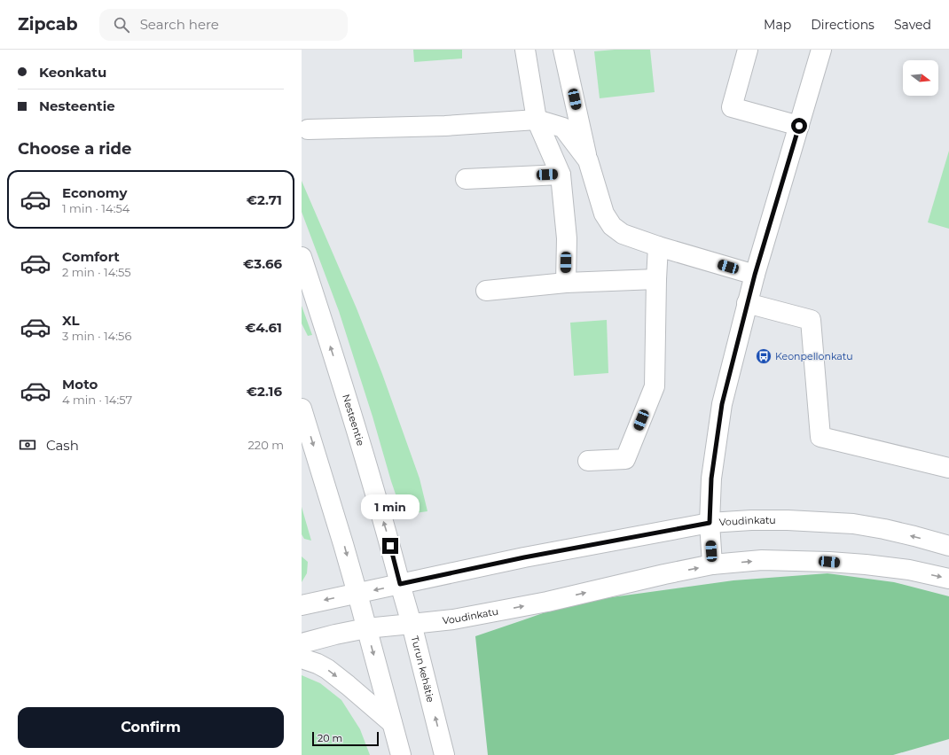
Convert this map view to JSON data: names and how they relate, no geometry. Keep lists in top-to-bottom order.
{
  "streets": {
    "main road": ["Nesteentie", "Voudinkatu", "Turun kehätie"]
  },
  "crossings": [
    ["Nesteentie", "Voudinkatu"],
    ["Nesteentie", "Turun kehätie"],
    ["Voudinkatu", "Turun kehätie"]
  ],
  "places": {
    "bus stop": ["Keonpellonkatu"]
  },
  "scale_bar": "20 m",
  "north": "right",
  "page": {
    "header": "Zipcab",
    "search": "Search here",
    "nav": ["Map", "Directions", "Saved"],
    "banner": ["Keonkatu", "Nesteentie"],
    "heading": "Choose a ride",
    "list": [
      {
        "name": "Economy",
        "note": "1 min · 14:54",
        "value": "€2.71"
      },
      {
        "name": "Comfort",
        "note": "2 min · 14:55",
        "value": "€3.66"
      },
      {
        "name": "XL",
        "note": "3 min · 14:56",
        "value": "€4.61"
      },
      {
        "name": "Moto",
        "note": "4 min · 14:57",
        "value": "€2.16"
      }
    ],
    "pay": ["Cash", "220 m"],
    "bubble": "1 min",
    "buttons": "Confirm",
    "scale": "20 m"
  }
}
